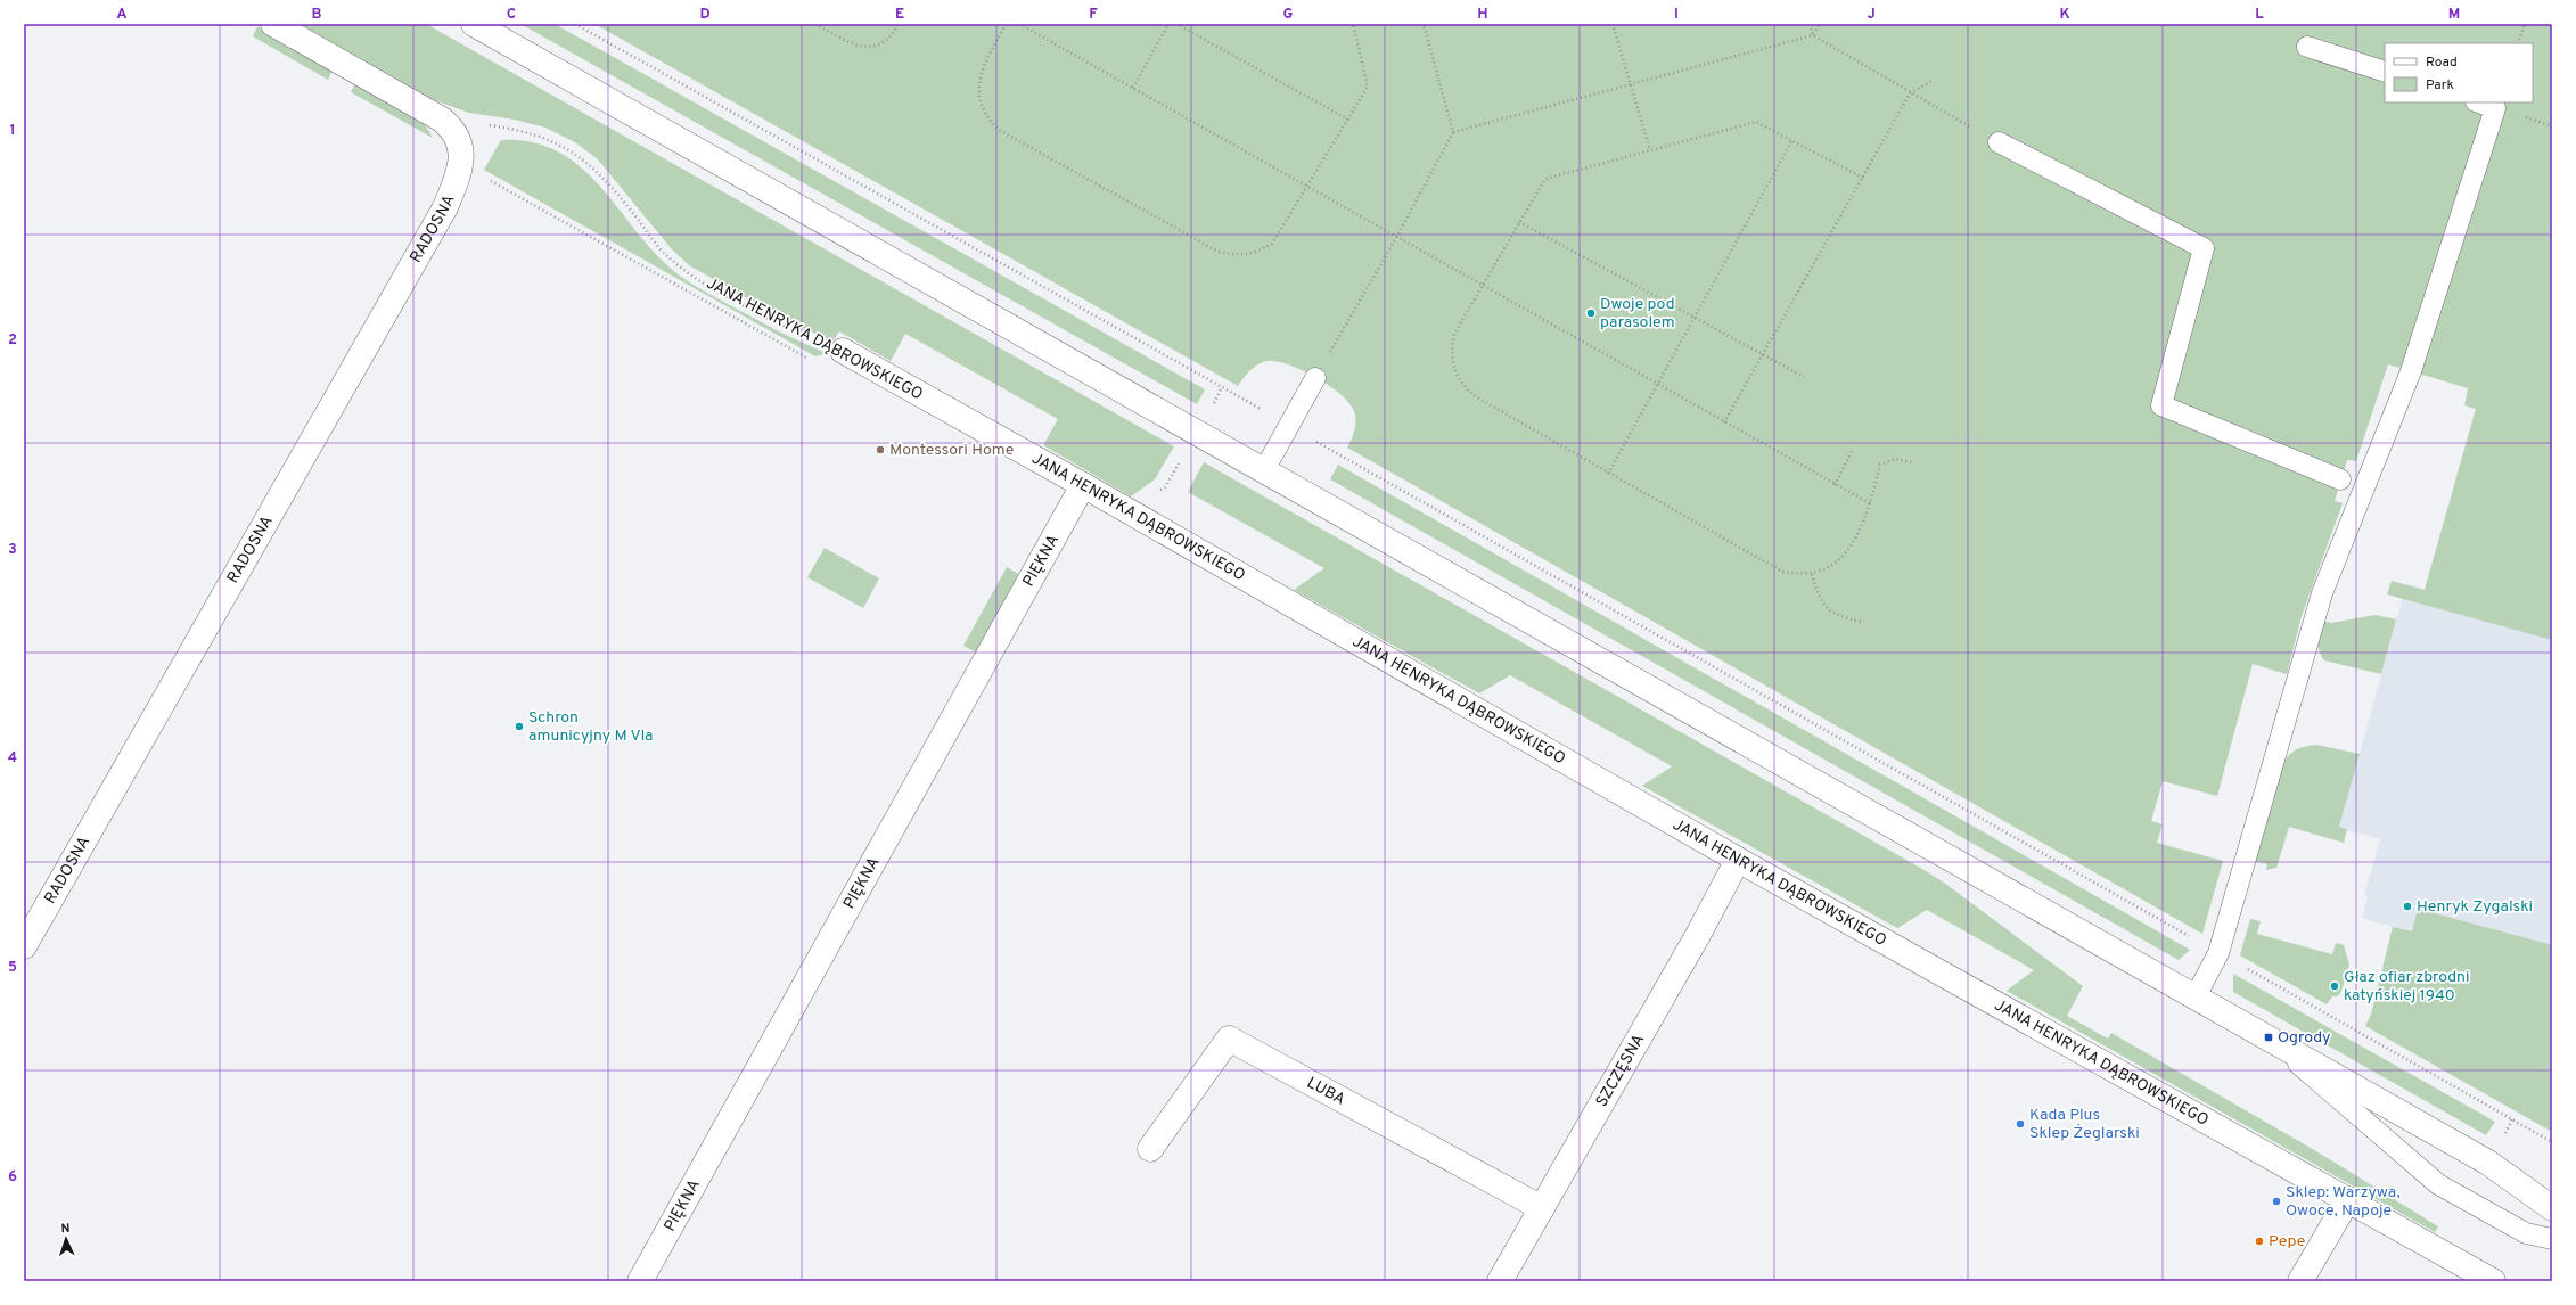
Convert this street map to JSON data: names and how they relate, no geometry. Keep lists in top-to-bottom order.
{
  "streets": {
    "street": [
      "RADOSNA",
      "JANA HENRYKA DĄBROWSKIEGO",
      "PIĘKNA",
      "SZCZĘSNA",
      "LUBA"
    ]
  },
  "crossings": [
    ["RADOSNA", "JANA HENRYKA DĄBROWSKIEGO"],
    ["JANA HENRYKA DĄBROWSKIEGO", "PIĘKNA"],
    ["JANA HENRYKA DĄBROWSKIEGO", "SZCZĘSNA"],
    ["SZCZĘSNA", "LUBA"]
  ],
  "places": {
    "other": [
      "Dwoje pod parasolem",
      "Montessori Home",
      "Schron amunicyjny M VIa",
      "Henryk Zygalski",
      "Głaz ofiar zbrodni katyńskiej 1940",
      "Kada Plus Sklep Żeglarski",
      "Sklep: Warzywa, Owoce, Napoje",
      "Pepe"
    ],
    "transit": ["Ogrody"]
  },
  "legend": ["Road", "Park"],
  "north": "top",
  "grid": {
    "columns": [
      "A",
      "B",
      "C",
      "D",
      "E",
      "F",
      "G",
      "H",
      "I",
      "J",
      "K",
      "L",
      "M"
    ],
    "rows": [
      "1",
      "2",
      "3",
      "4",
      "5",
      "6"
    ]
  }
}
